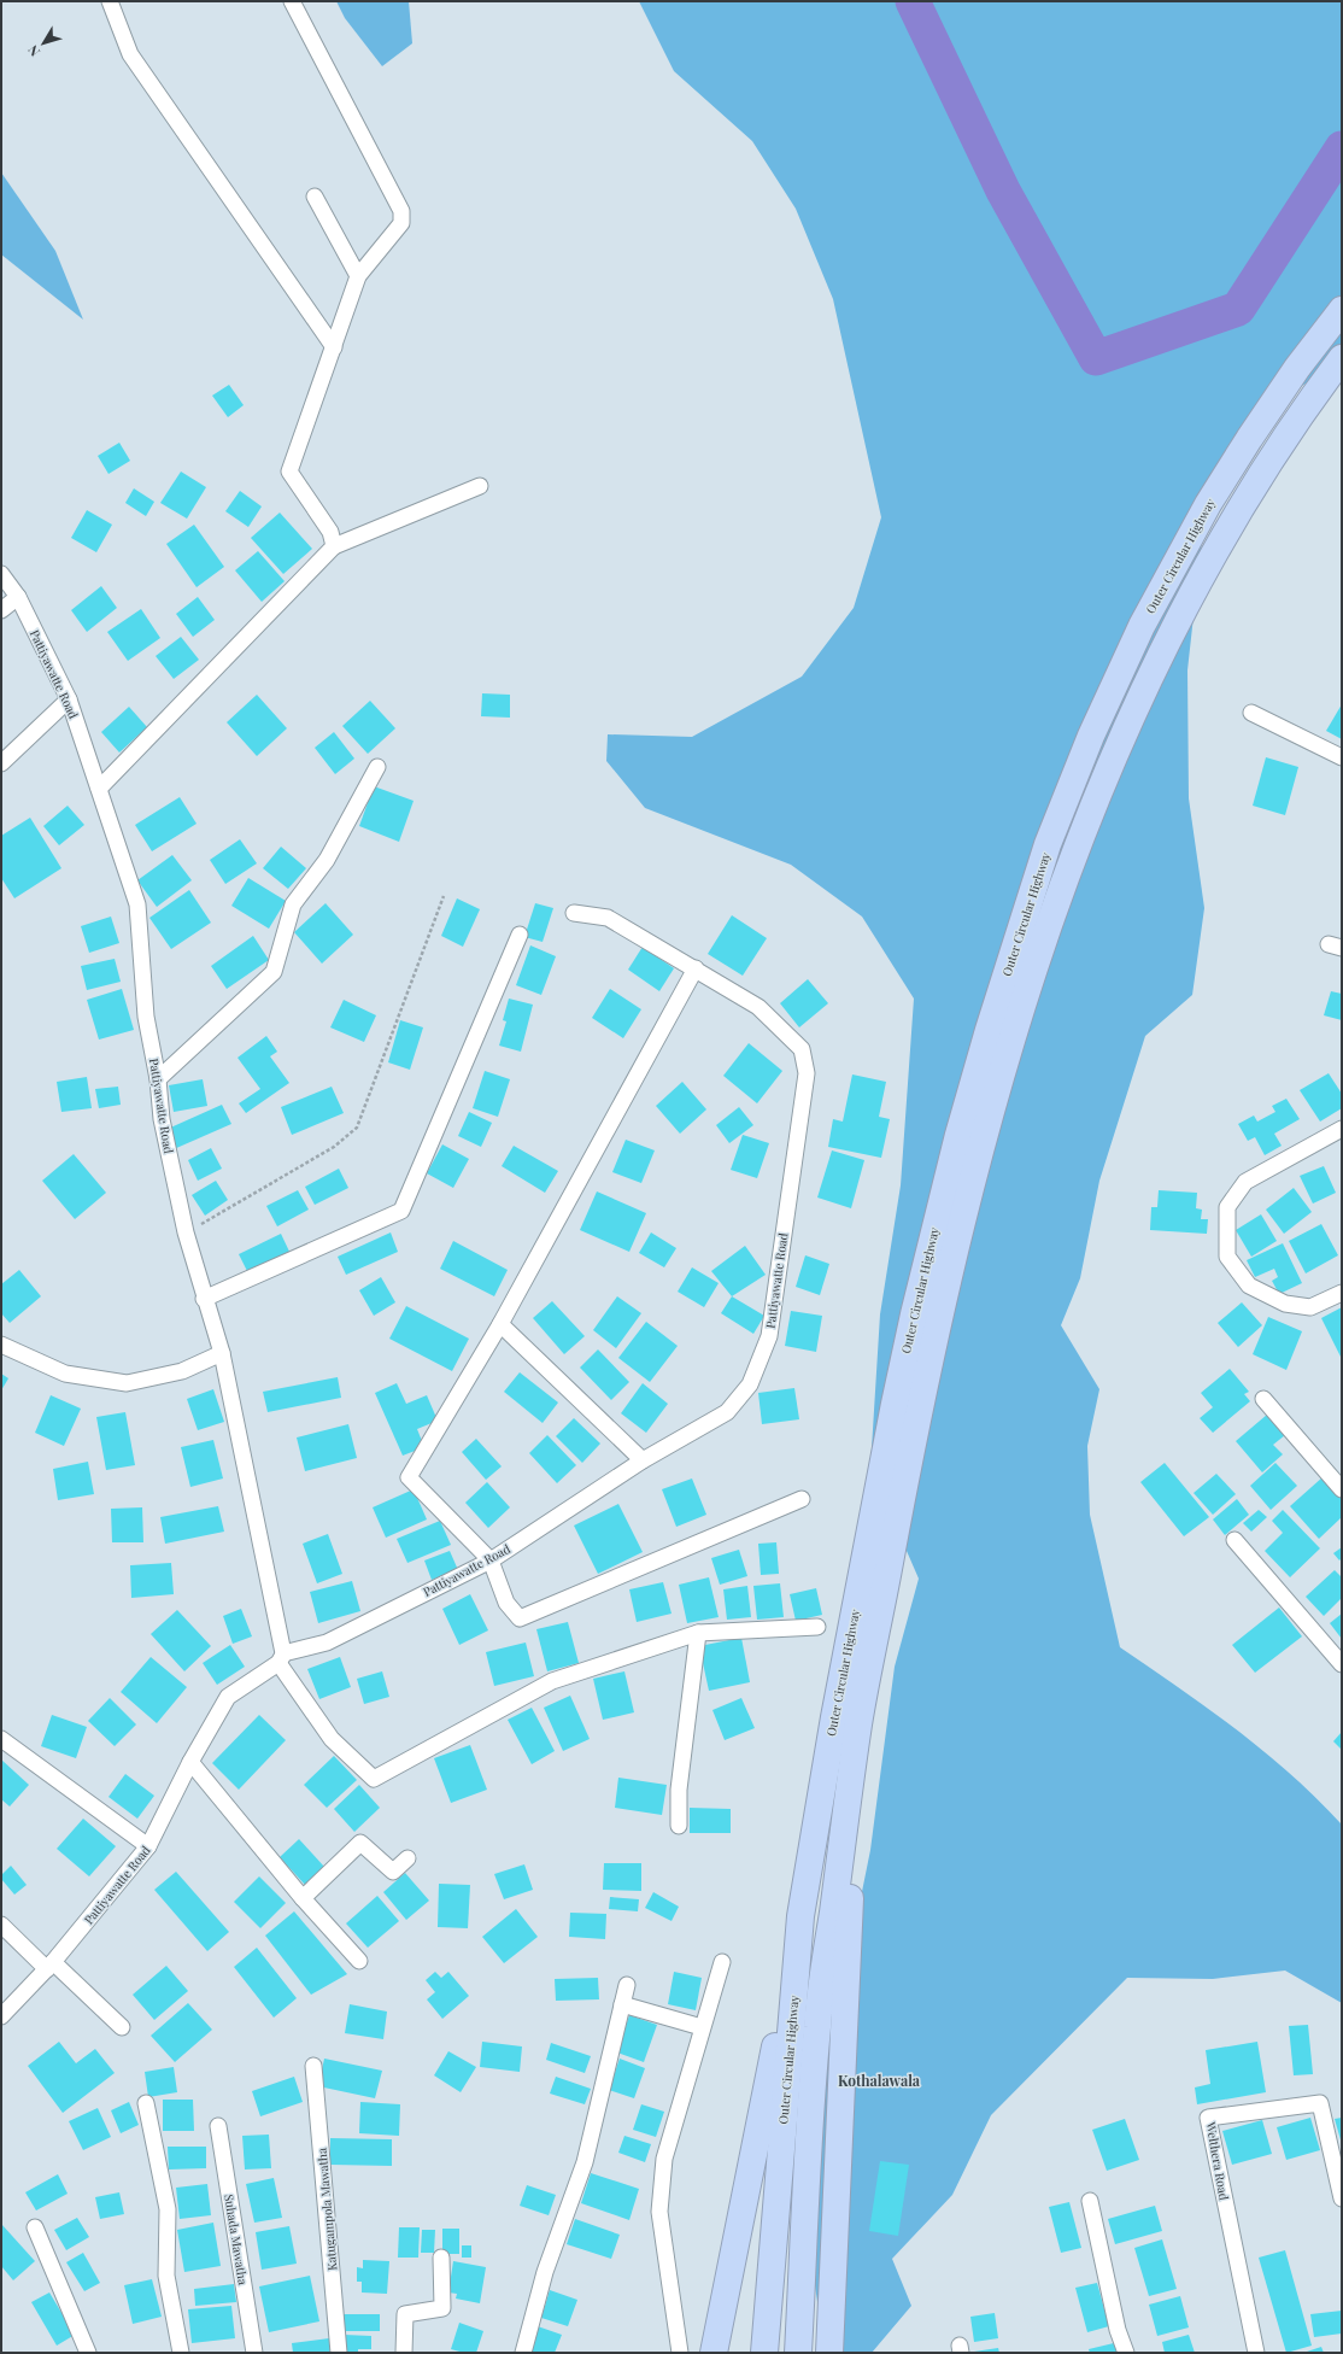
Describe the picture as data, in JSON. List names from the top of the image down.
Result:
{
  "streets": {
    "highway": ["Outer Circular Highway"],
    "street": [
      "Pattiyawatte Road",
      "Welthera Road",
      "Katugampola Mawatha",
      "Suhada Mawatha"
    ]
  },
  "districts": ["Kothalawala"],
  "north": "bottom left"
}
